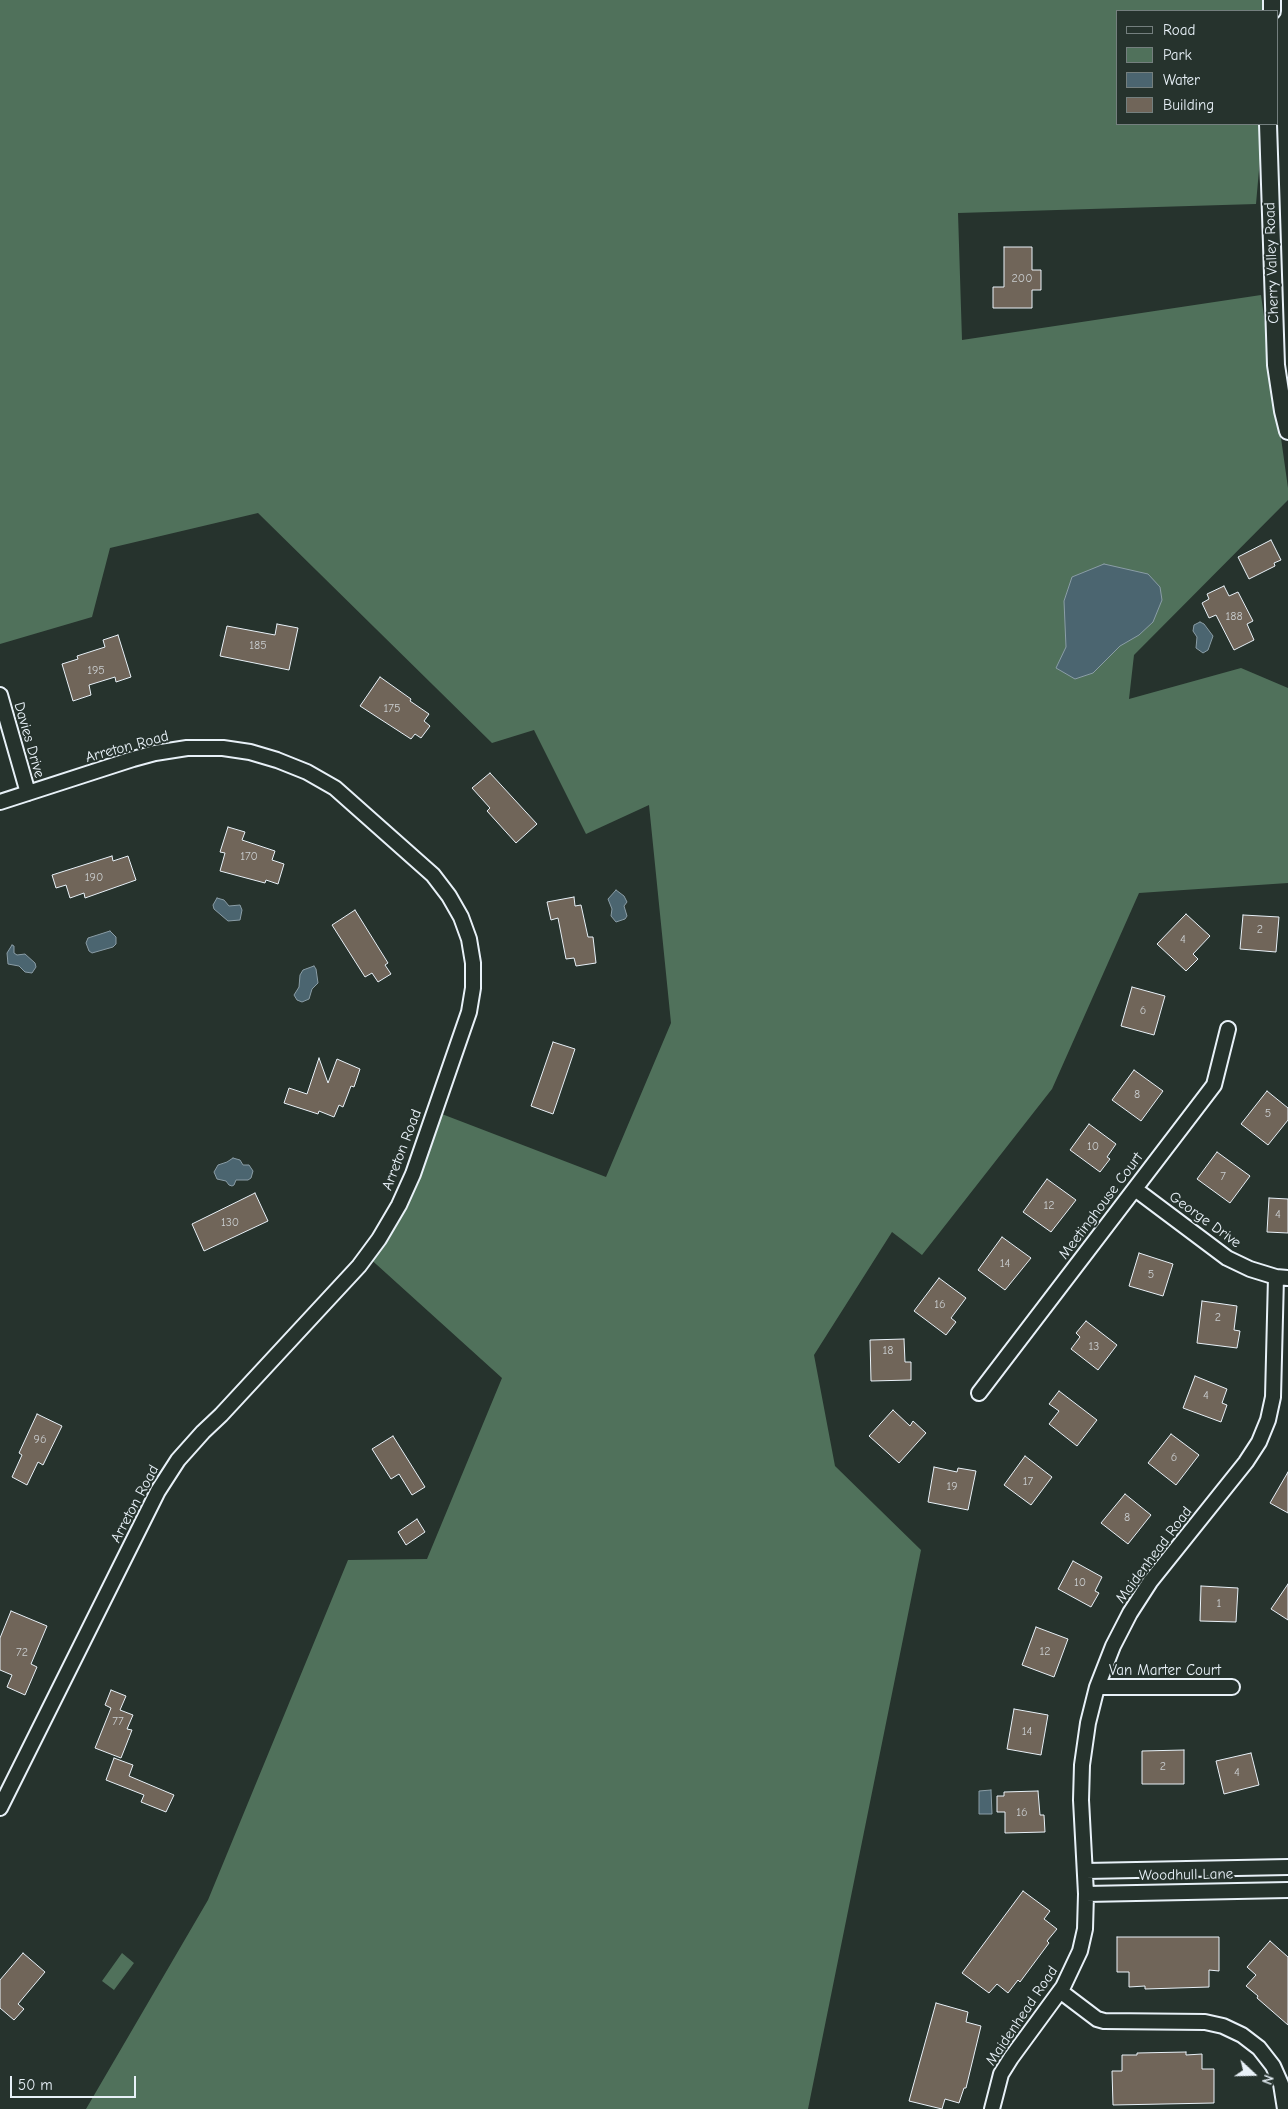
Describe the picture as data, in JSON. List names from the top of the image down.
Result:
{
  "streets": {
    "street": [
      "Cherry Valley Road",
      "Davies Drive",
      "Arreton Road",
      "Meetinghouse Court",
      "George Drive",
      "Maidenhead Road",
      "Van Marter Court",
      "Woodhull Lane"
    ]
  },
  "crossings": [
    ["Davies Drive", "Arreton Road"],
    ["Meetinghouse Court", "George Drive"],
    ["George Drive", "Maidenhead Road"],
    ["Maidenhead Road", "Van Marter Court"],
    ["Maidenhead Road", "Woodhull Lane"]
  ],
  "house_numbers": [
    "200",
    "188",
    "185",
    "195",
    "175",
    "170",
    "190",
    "2",
    "4",
    "6",
    "8",
    "5",
    "10",
    "7",
    "12",
    "4",
    "130",
    "14",
    "5",
    "16",
    "2",
    "13",
    "18",
    "4",
    "96",
    "6",
    "17",
    "19",
    "8",
    "10",
    "1",
    "12",
    "72",
    "77",
    "14",
    "2",
    "4",
    "16"
  ],
  "legend": [
    "Road",
    "Park",
    "Water",
    "Building"
  ],
  "scale_bar": "50 m",
  "north": "right"
}
